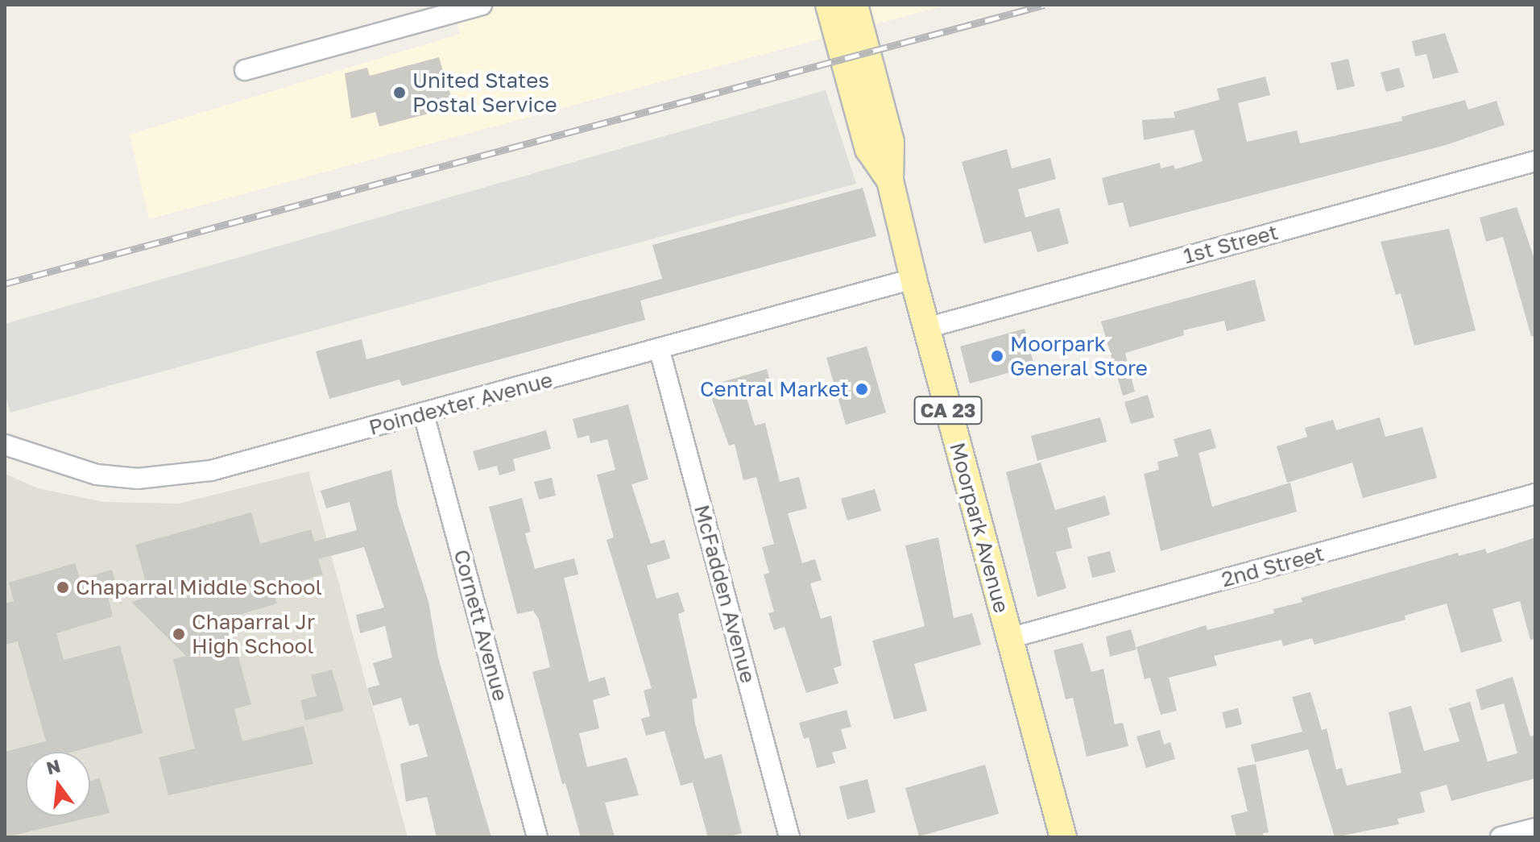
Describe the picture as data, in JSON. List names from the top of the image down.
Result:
{
  "streets": {
    "main road": ["CA 23", "Moorpark Avenue"],
    "street": [
      "1st Street",
      "Poindexter Avenue",
      "2nd Street",
      "McFadden Avenue",
      "Cornett Avenue"
    ]
  },
  "crossings": [
    ["1st Street", "Moorpark Avenue"],
    ["Poindexter Avenue", "Moorpark Avenue"],
    ["Poindexter Avenue", "McFadden Avenue"],
    ["Poindexter Avenue", "Cornett Avenue"],
    ["Moorpark Avenue", "2nd Street"]
  ],
  "places": [
    "United States Postal Service",
    "Moorpark General Store",
    "Central Market",
    "Chaparral Middle School",
    "Chaparral Jr High School"
  ],
  "north": "top"
}
